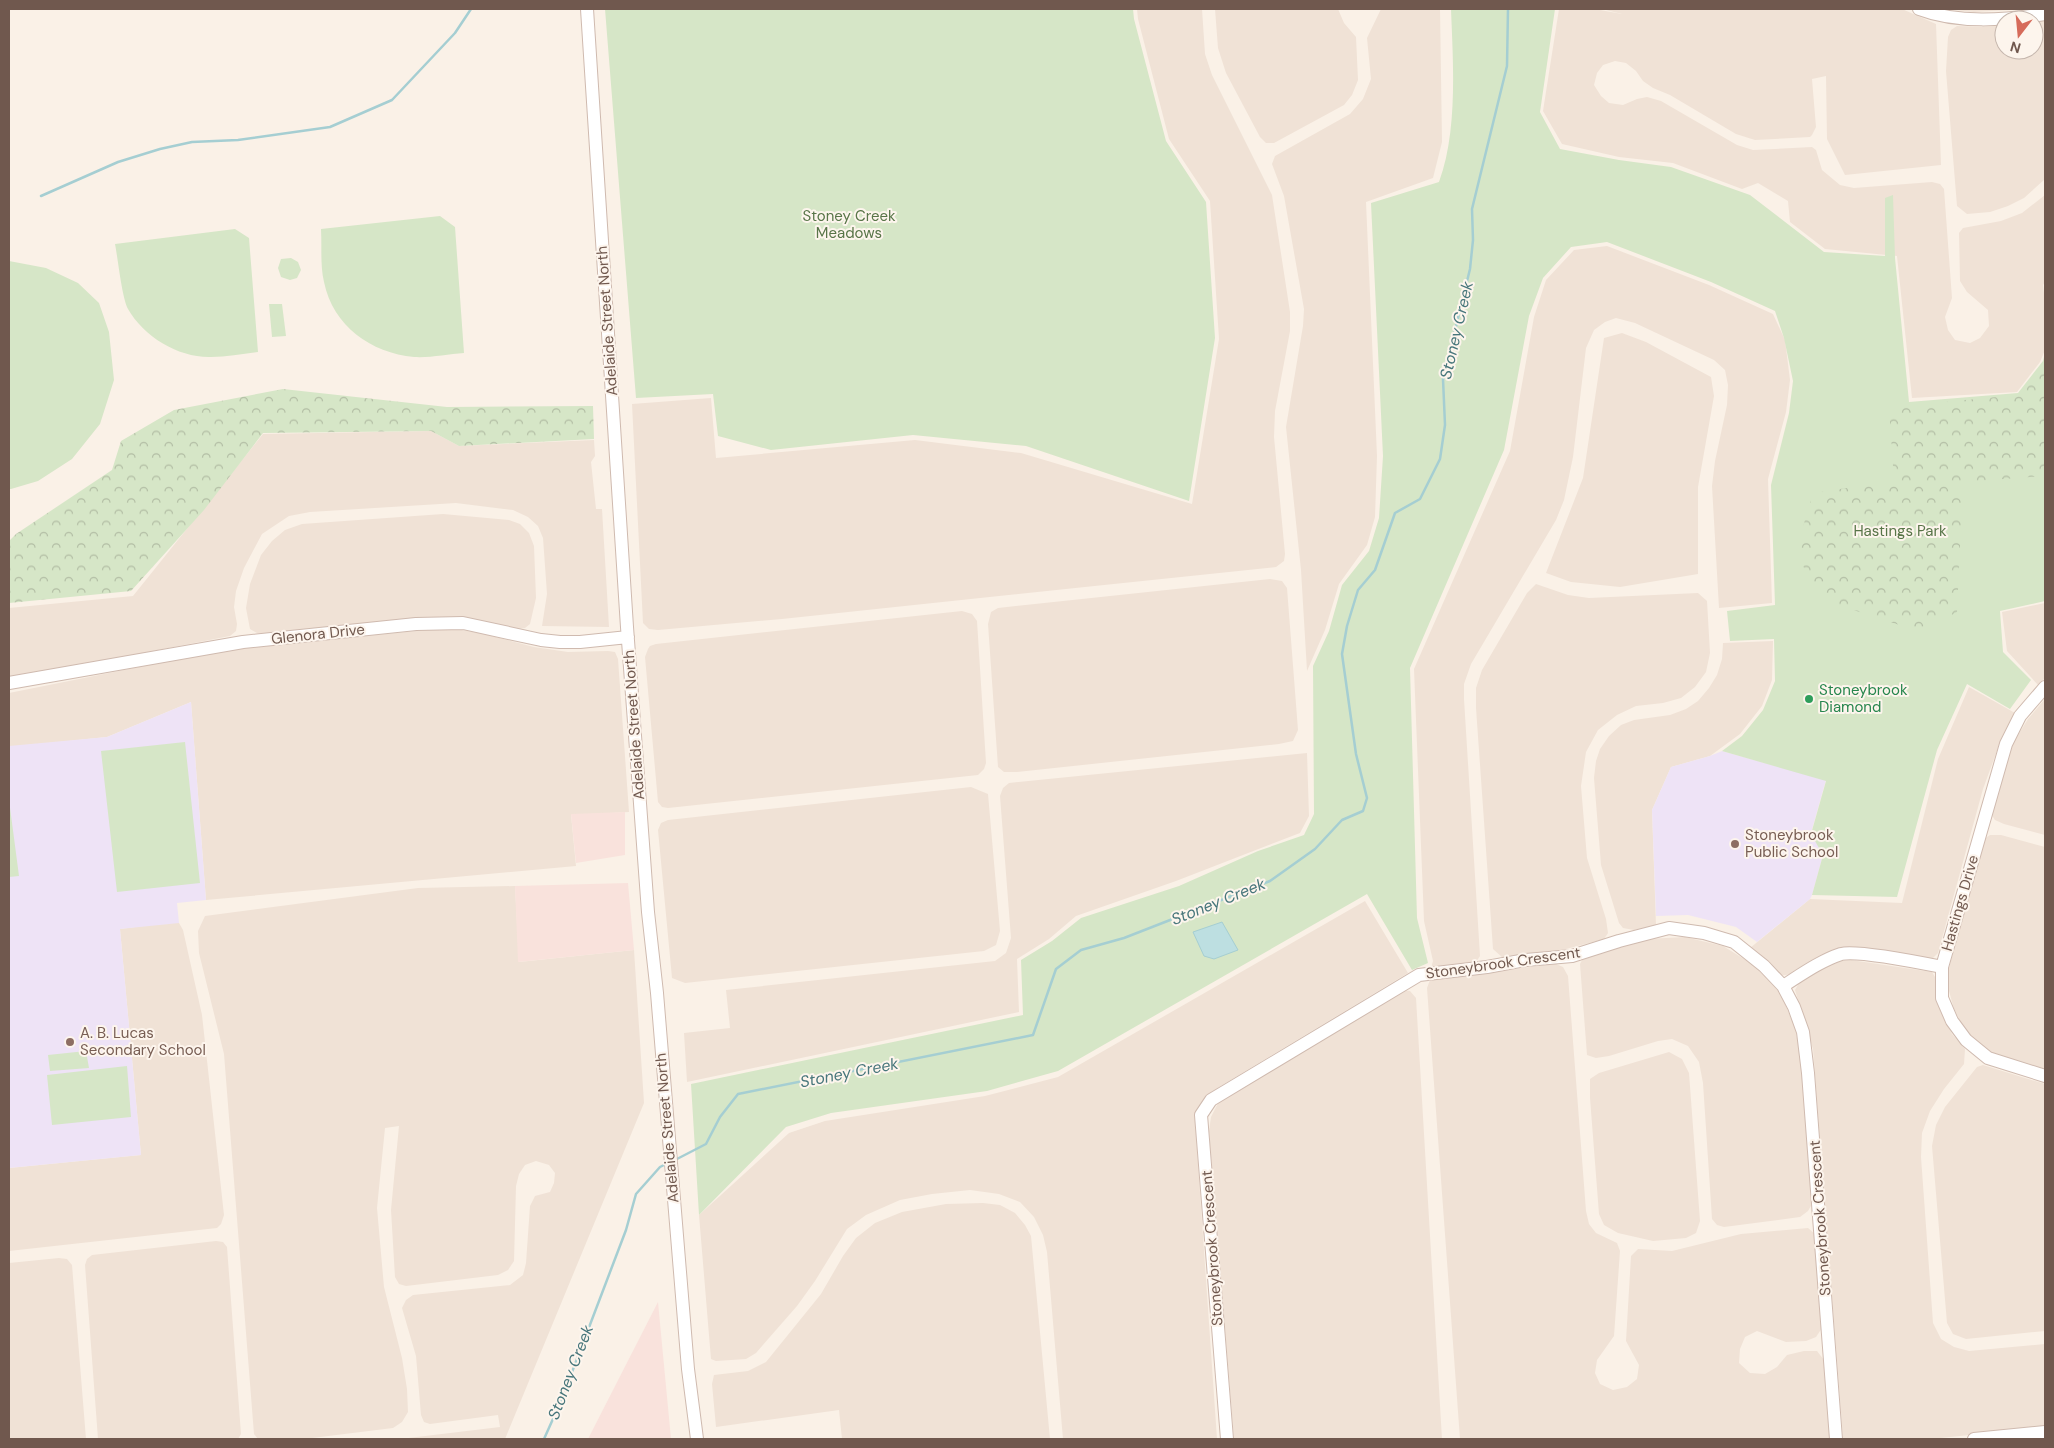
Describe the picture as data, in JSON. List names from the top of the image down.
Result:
{
  "streets": {
    "street": [
      "Adelaide Street North",
      "Glenora Drive",
      "Hastings Drive",
      "Stoneybrook Crescent"
    ]
  },
  "crossings": [
    ["Adelaide Street North", "Glenora Drive"]
  ],
  "water": ["Stoney Creek"],
  "parks": ["Stoney Creek Meadows", "Hastings Park"],
  "places": ["Stoneybrook Diamond", "Stoneybrook Public School", "A. B. Lucas Secondary School"],
  "north": "bottom"
}
